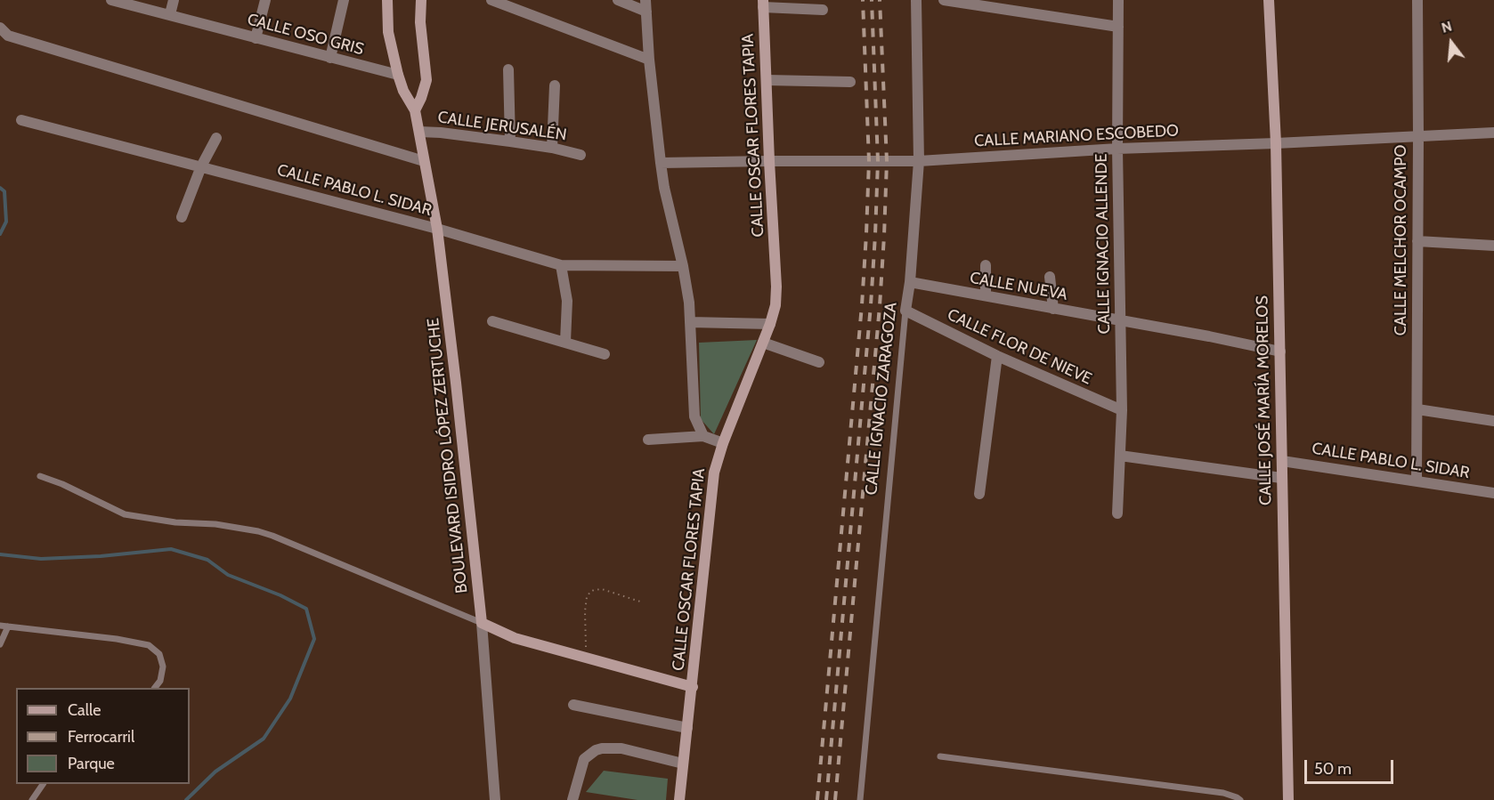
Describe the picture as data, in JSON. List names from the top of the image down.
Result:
{
  "streets": {
    "street": [
      "CALLE OSO GRIS",
      "CALLE JERUSALÉN",
      "CALLE OSCAR FLORES TAPIA",
      "CALLE MARIANO ESCOBEDO",
      "CALLE PABLO L. SIDAR",
      "CALLE MELCHOR OCAMPO",
      "CALLE IGNACIO ALLENDE",
      "CALLE NUEVA",
      "CALLE FLOR DE NIEVE",
      "CALLE IGNACIO ZARAGOZA",
      "CALLE JOSÉ MARÍA MORELOS",
      "BOULEVARD ISIDRO LÓPEZ ZERTUCHE"
    ]
  },
  "crossings": [
    ["CALLE OSO GRIS", "BOULEVARD ISIDRO LÓPEZ ZERTUCHE"],
    ["CALLE JERUSALÉN", "BOULEVARD ISIDRO LÓPEZ ZERTUCHE"],
    ["CALLE OSCAR FLORES TAPIA", "CALLE MARIANO ESCOBEDO"],
    ["CALLE MARIANO ESCOBEDO", "CALLE MELCHOR OCAMPO"],
    ["CALLE MARIANO ESCOBEDO", "CALLE IGNACIO ALLENDE"],
    ["CALLE MARIANO ESCOBEDO", "CALLE IGNACIO ZARAGOZA"],
    ["CALLE MARIANO ESCOBEDO", "CALLE JOSÉ MARÍA MORELOS"],
    ["CALLE PABLO L. SIDAR", "CALLE MELCHOR OCAMPO"],
    ["CALLE PABLO L. SIDAR", "CALLE JOSÉ MARÍA MORELOS"],
    ["CALLE PABLO L. SIDAR", "BOULEVARD ISIDRO LÓPEZ ZERTUCHE"],
    ["CALLE IGNACIO ALLENDE", "CALLE NUEVA"],
    ["CALLE IGNACIO ALLENDE", "CALLE FLOR DE NIEVE"],
    ["CALLE NUEVA", "CALLE IGNACIO ZARAGOZA"],
    ["CALLE NUEVA", "CALLE JOSÉ MARÍA MORELOS"],
    ["CALLE FLOR DE NIEVE", "CALLE IGNACIO ZARAGOZA"]
  ],
  "legend": ["Calle", "Ferrocarril", "Parque"],
  "scale_bar": "50 m",
  "north": "top"
}
